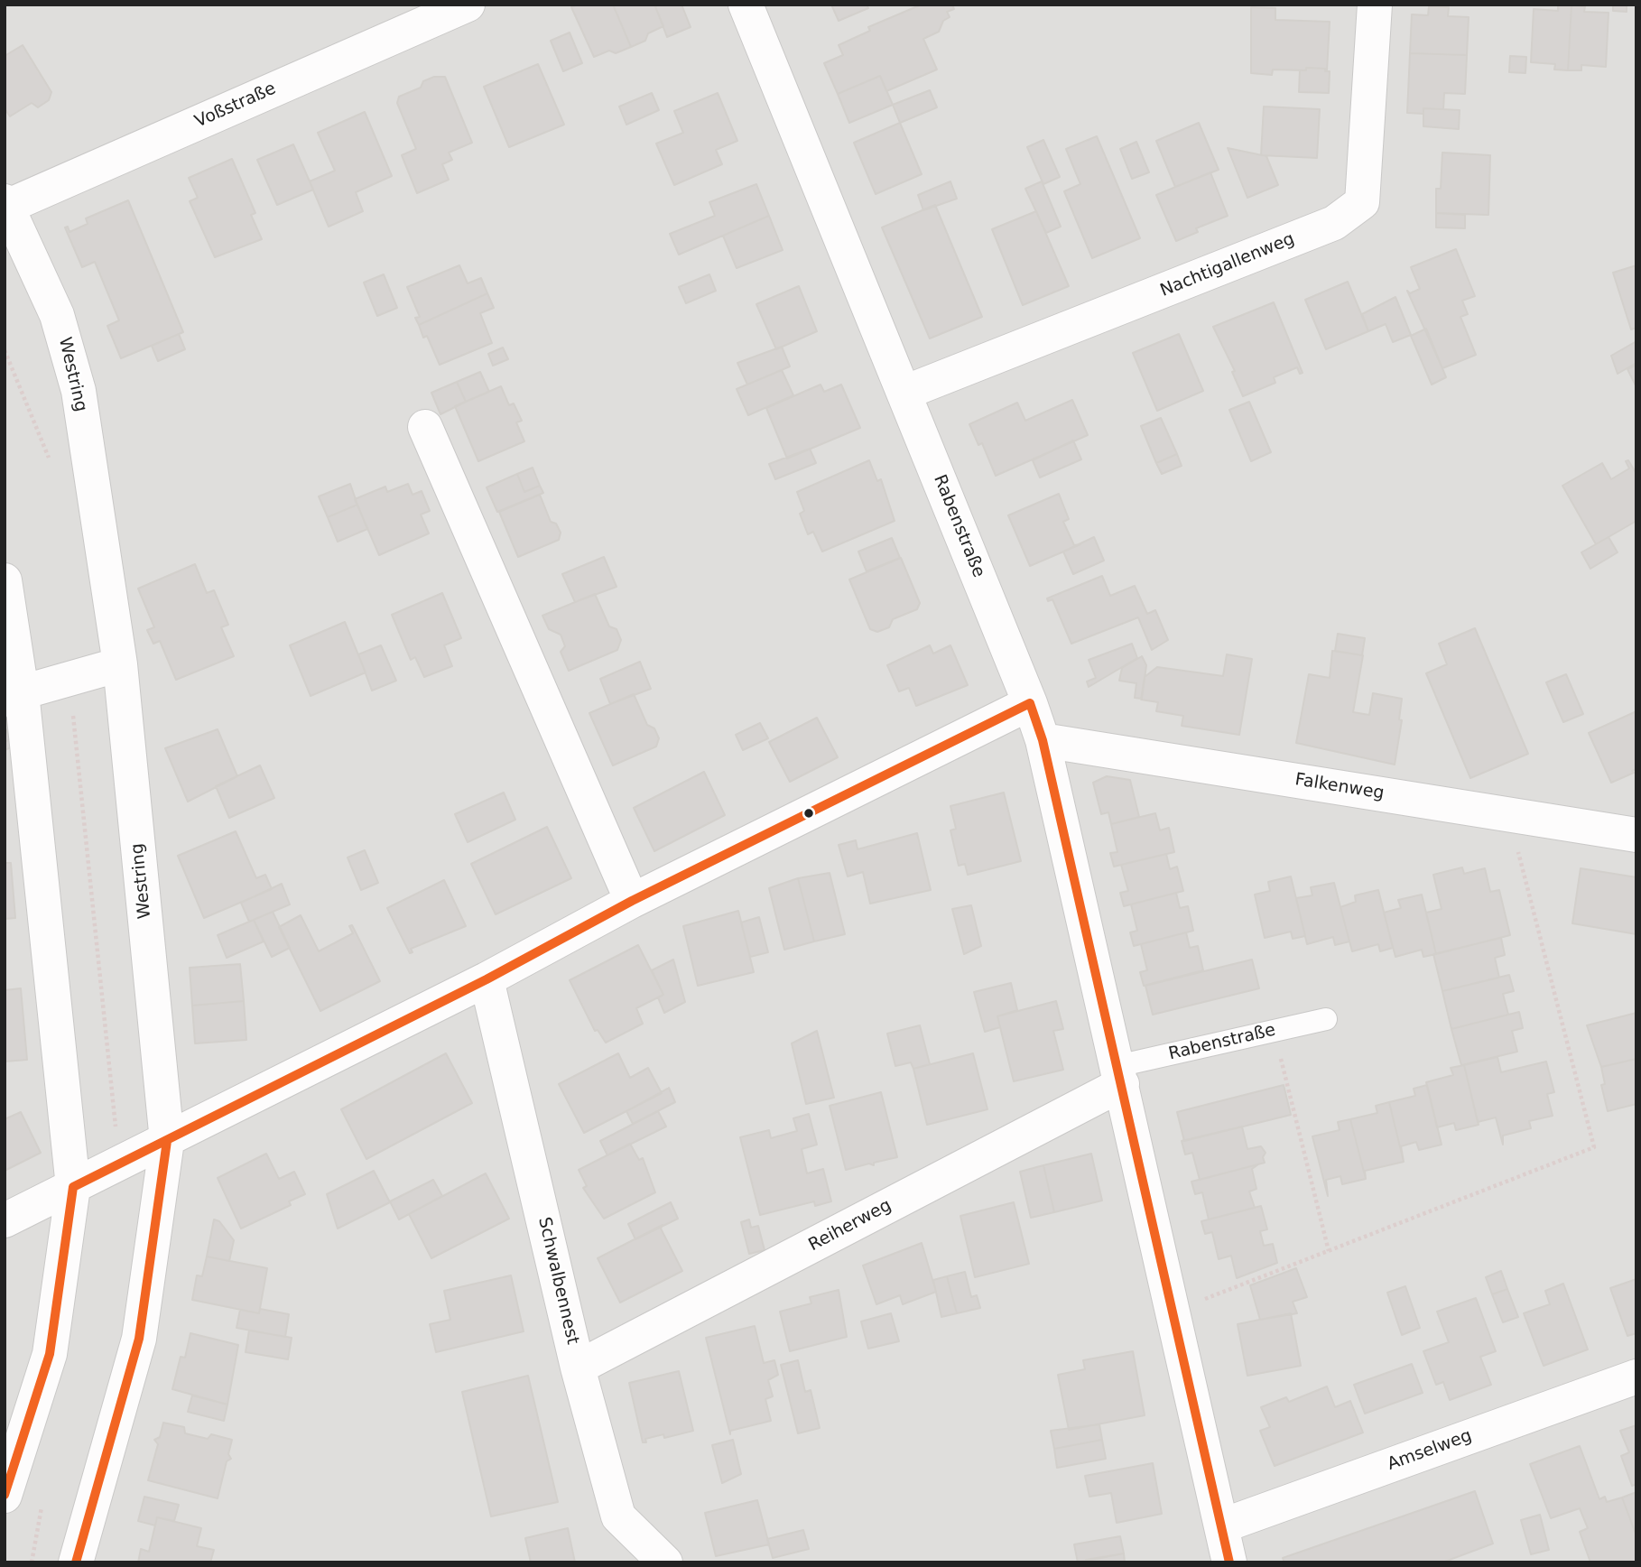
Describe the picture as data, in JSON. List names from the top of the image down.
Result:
{
  "streets": {
    "street": [
      "Voßstraße",
      "Nachtigallenweg",
      "Westring",
      "Rabenstraße",
      "Falkenweg",
      "Reiherweg",
      "Schwalbennest",
      "Amselweg"
    ]
  },
  "crossings": [
    ["Voßstraße", "Westring"],
    ["Nachtigallenweg", "Rabenstraße"],
    ["Rabenstraße", "Falkenweg"],
    ["Rabenstraße", "Reiherweg"],
    ["Rabenstraße", "Amselweg"],
    ["Reiherweg", "Schwalbennest"]
  ]
}
